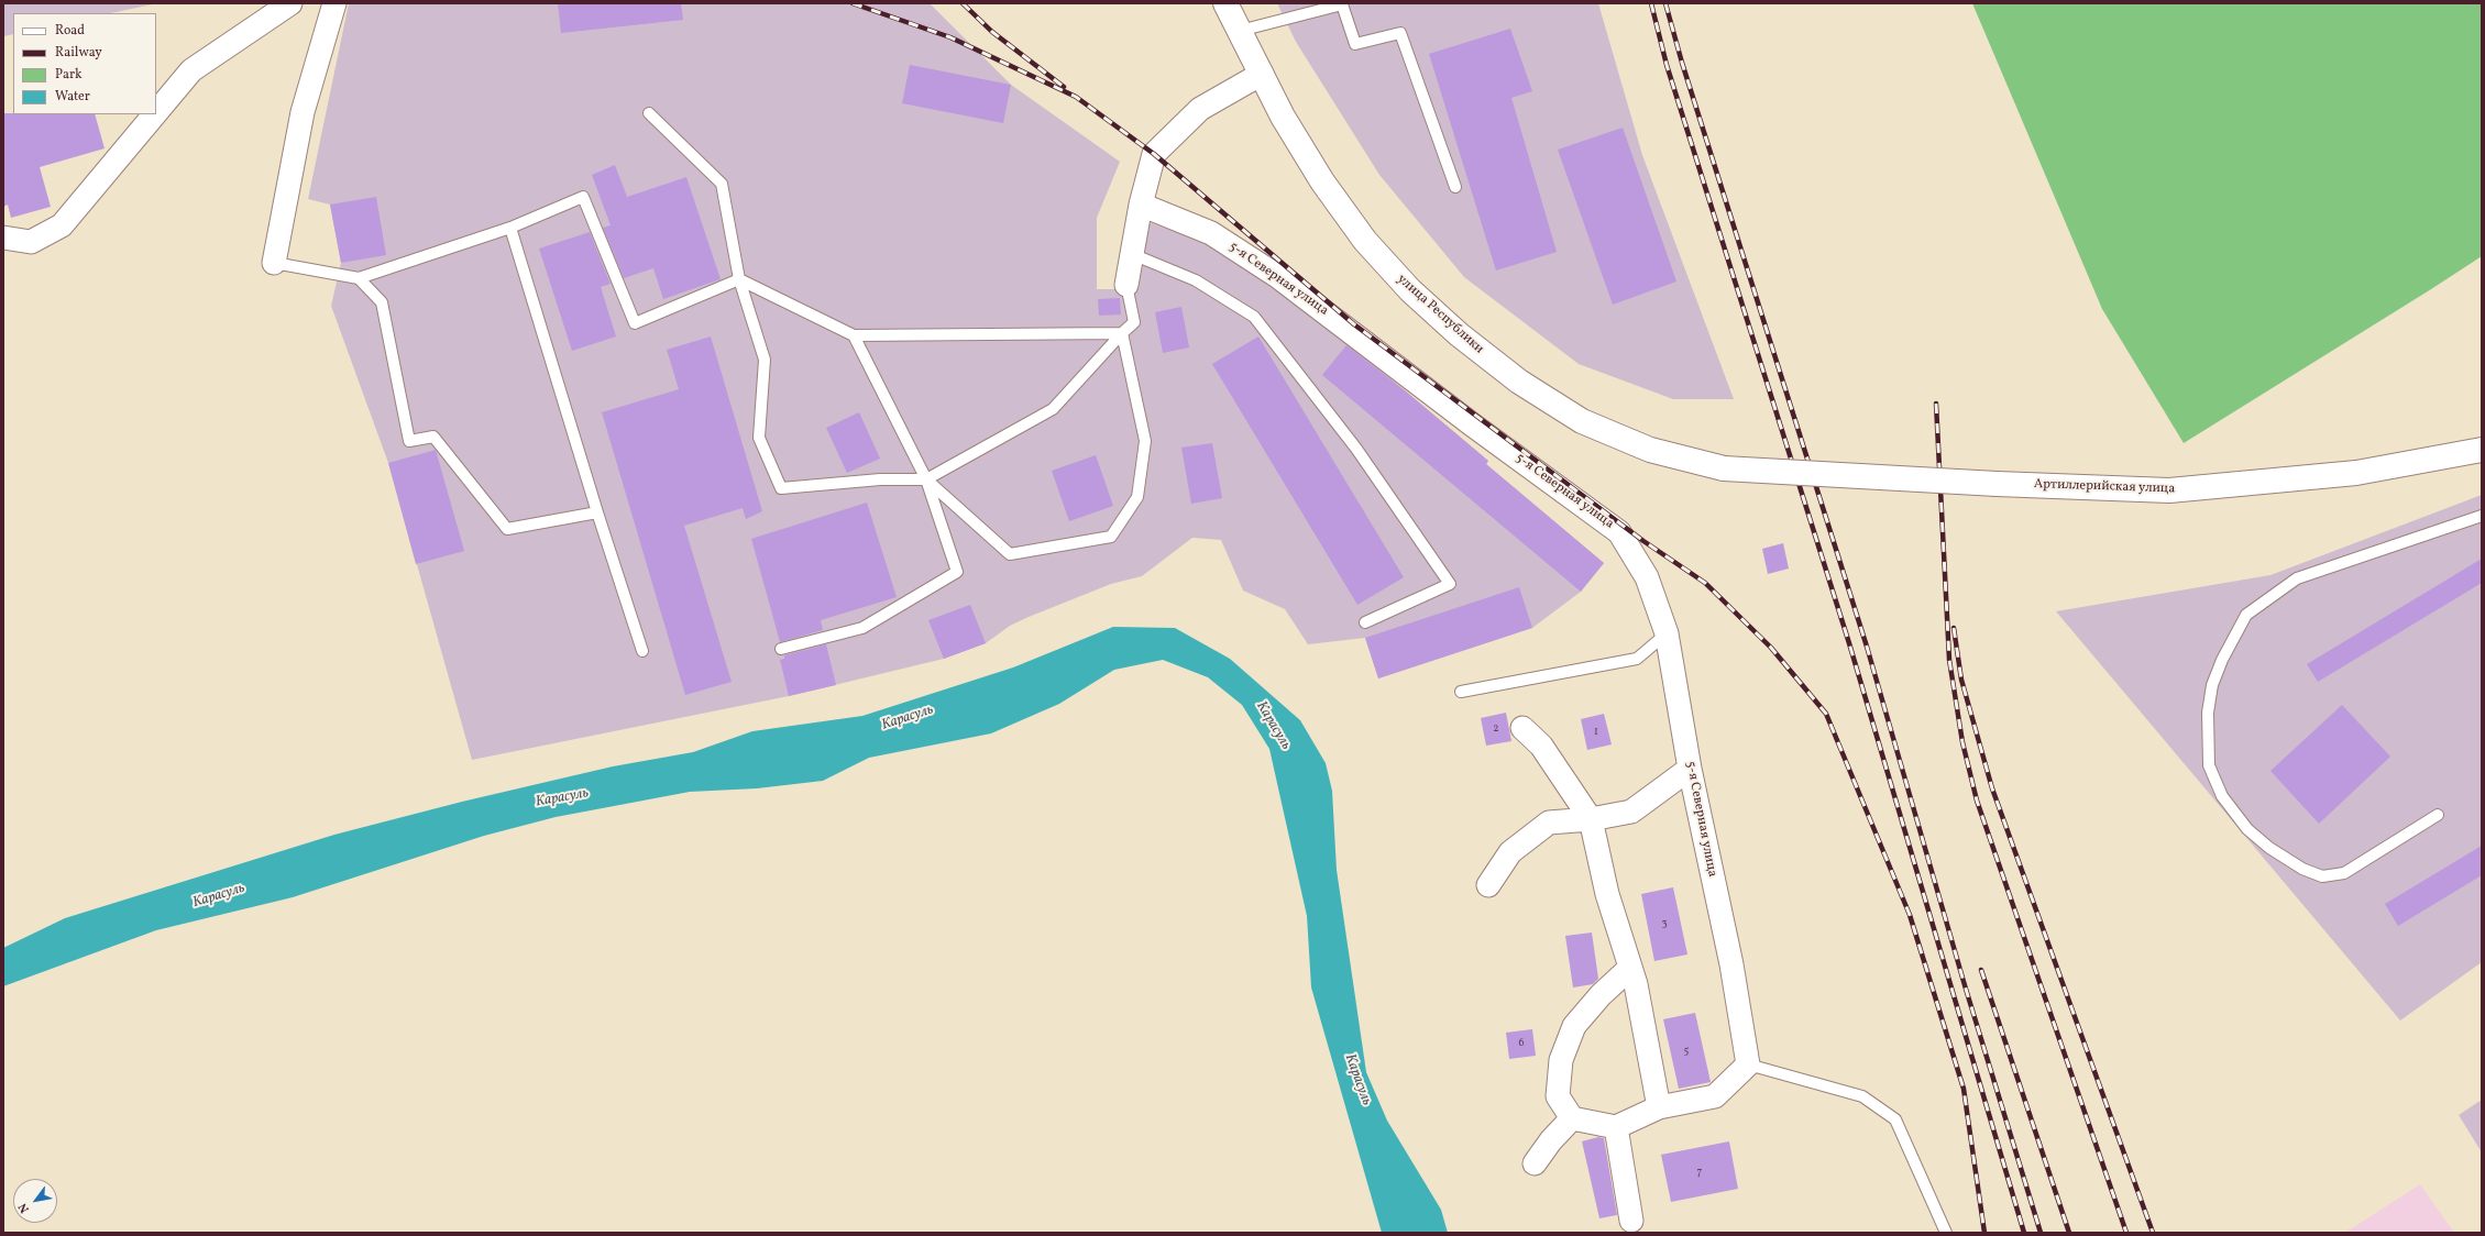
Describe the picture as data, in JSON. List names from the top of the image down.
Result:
{
  "streets": {
    "main road": ["улица Республики", "Артиллерийская улица"],
    "street": ["5-я Северная улица"]
  },
  "crossings": [
    ["улица Республики", "Артиллерийская улица"]
  ],
  "water": ["Карасуль"],
  "house_numbers": [
    "2",
    "1",
    "3",
    "6",
    "5",
    "7"
  ],
  "legend": [
    "Road",
    "Railway",
    "Park",
    "Water"
  ],
  "north": "bottom left"
}
